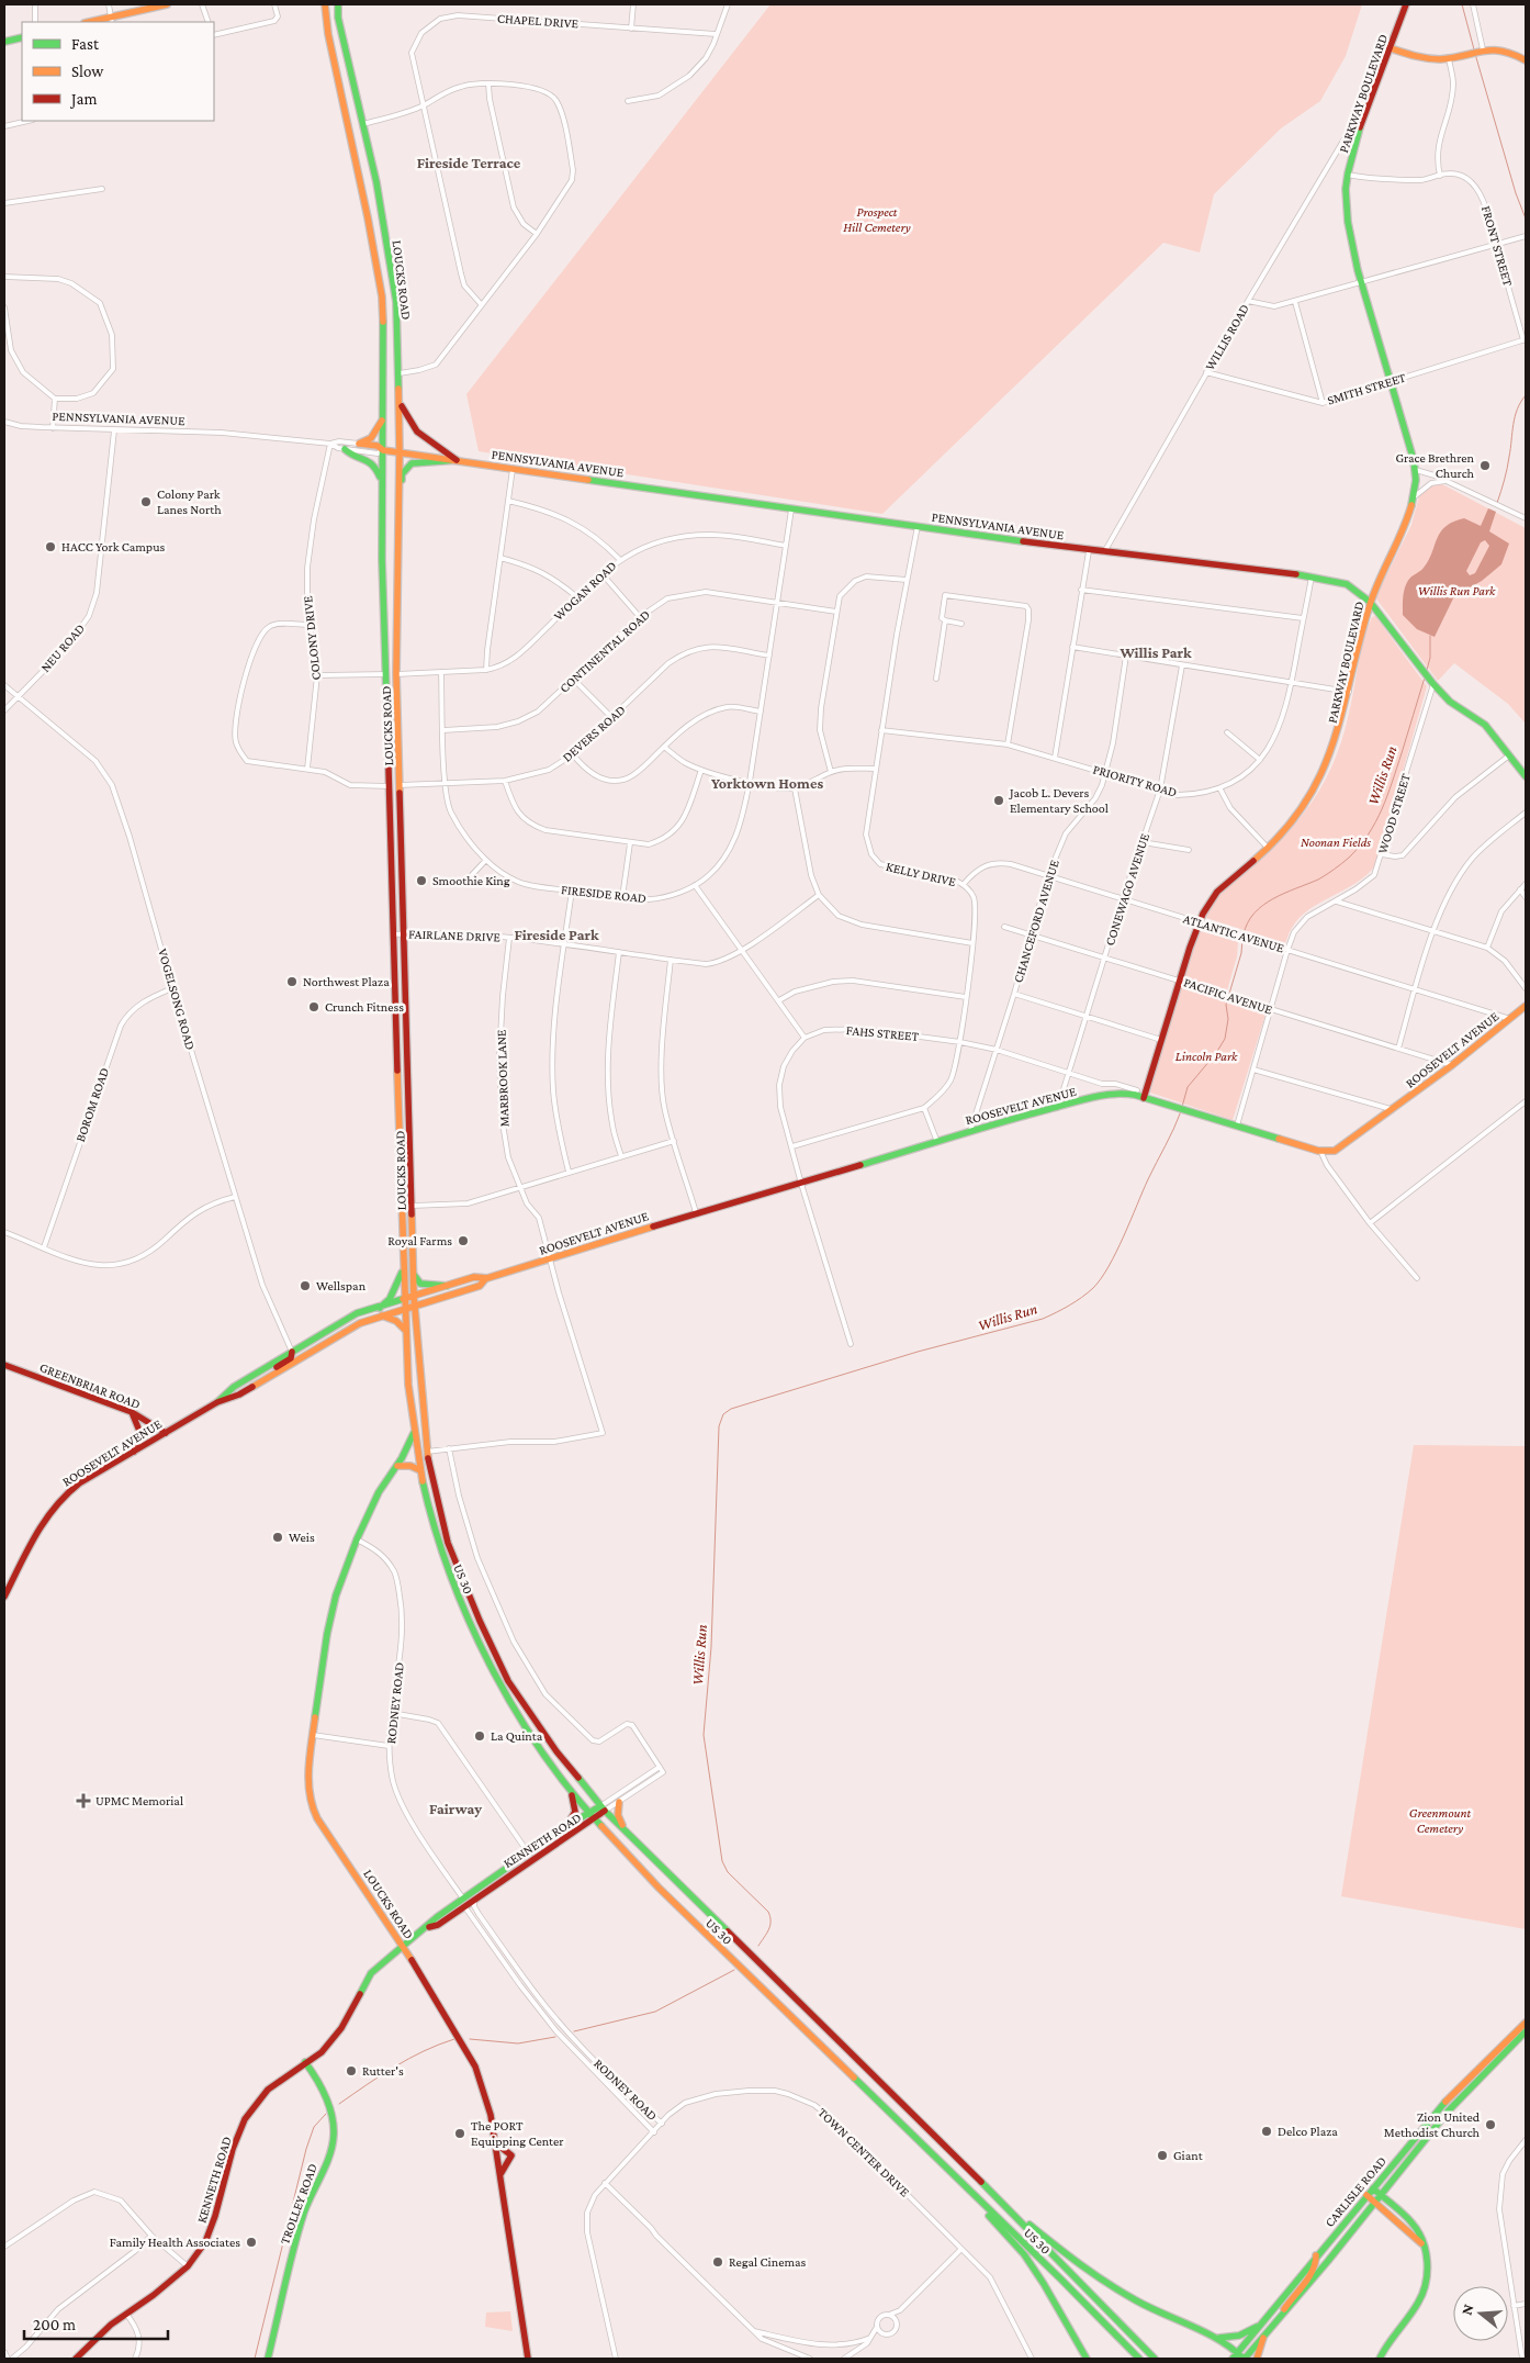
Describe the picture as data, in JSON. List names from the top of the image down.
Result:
{
  "streets": {
    "main road": [
      "PARKWAY BOULEVARD",
      "LOUCKS ROAD",
      "PENNSYLVANIA AVENUE",
      "ROOSEVELT AVENUE",
      "GREENBRIAR ROAD",
      "US 30",
      "KENNETH ROAD",
      "CARLISLE ROAD",
      "TROLLEY ROAD"
    ],
    "street": [
      "CHAPEL DRIVE",
      "FRONT STREET",
      "WILLIS ROAD",
      "SMITH STREET",
      "WOGAN ROAD",
      "COLONY DRIVE",
      "NEU ROAD",
      "CONTINENTAL ROAD",
      "DEVERS ROAD",
      "PRIORITY ROAD",
      "WOOD STREET",
      "KELLY DRIVE",
      "CONEWAGO AVENUE",
      "FIRESIDE ROAD",
      "CHANCEFORD AVENUE",
      "ATLANTIC AVENUE",
      "FAIRLANE DRIVE",
      "PACIFIC AVENUE",
      "VOGELSONG ROAD",
      "FAHS STREET",
      "MARBROOK LANE",
      "BOROM ROAD",
      "RODNEY ROAD",
      "TOWN CENTER DRIVE"
    ]
  },
  "crossings": [
    ["PARKWAY BOULEVARD", "FRONT STREET"],
    ["PARKWAY BOULEVARD", "WILLIS ROAD"],
    ["PARKWAY BOULEVARD", "SMITH STREET"],
    ["PARKWAY BOULEVARD", "PENNSYLVANIA AVENUE"],
    ["PARKWAY BOULEVARD", "ATLANTIC AVENUE"],
    ["PARKWAY BOULEVARD", "PACIFIC AVENUE"],
    ["PARKWAY BOULEVARD", "ROOSEVELT AVENUE"],
    ["FRONT STREET", "SMITH STREET"],
    ["LOUCKS ROAD", "PENNSYLVANIA AVENUE"],
    ["LOUCKS ROAD", "WOGAN ROAD"],
    ["LOUCKS ROAD", "DEVERS ROAD"],
    ["LOUCKS ROAD", "FAIRLANE DRIVE"],
    ["LOUCKS ROAD", "ROOSEVELT AVENUE"],
    ["LOUCKS ROAD", "US 30"],
    ["LOUCKS ROAD", "RODNEY ROAD"],
    ["LOUCKS ROAD", "KENNETH ROAD"],
    ["WILLIS ROAD", "SMITH STREET"],
    ["WILLIS ROAD", "PENNSYLVANIA AVENUE"],
    ["PENNSYLVANIA AVENUE", "COLONY DRIVE"],
    ["PENNSYLVANIA AVENUE", "NEU ROAD"],
    ["PENNSYLVANIA AVENUE", "PRIORITY ROAD"],
    ["PENNSYLVANIA AVENUE", "WOOD STREET"],
    ["PENNSYLVANIA AVENUE", "KELLY DRIVE"],
    ["PENNSYLVANIA AVENUE", "FIRESIDE ROAD"],
    ["WOGAN ROAD", "FIRESIDE ROAD"],
    ["NEU ROAD", "VOGELSONG ROAD"],
    ["CONTINENTAL ROAD", "FIRESIDE ROAD"],
    ["DEVERS ROAD", "FIRESIDE ROAD"],
    ["PRIORITY ROAD", "KELLY DRIVE"],
    ["PRIORITY ROAD", "CONEWAGO AVENUE"],
    ["PRIORITY ROAD", "CHANCEFORD AVENUE"],
    ["WOOD STREET", "ATLANTIC AVENUE"],
    ["WOOD STREET", "PACIFIC AVENUE"],
    ["WOOD STREET", "ROOSEVELT AVENUE"],
    ["KELLY DRIVE", "ATLANTIC AVENUE"],
    ["KELLY DRIVE", "FAHS STREET"],
    ["CONEWAGO AVENUE", "ATLANTIC AVENUE"],
    ["CONEWAGO AVENUE", "PACIFIC AVENUE"],
    ["CONEWAGO AVENUE", "FAHS STREET"],
    ["CONEWAGO AVENUE", "ROOSEVELT AVENUE"],
    ["CHANCEFORD AVENUE", "ATLANTIC AVENUE"],
    ["CHANCEFORD AVENUE", "PACIFIC AVENUE"],
    ["CHANCEFORD AVENUE", "FAHS STREET"],
    ["CHANCEFORD AVENUE", "ROOSEVELT AVENUE"],
    ["ATLANTIC AVENUE", "ROOSEVELT AVENUE"],
    ["FAIRLANE DRIVE", "MARBROOK LANE"],
    ["PACIFIC AVENUE", "ROOSEVELT AVENUE"],
    ["VOGELSONG ROAD", "ROOSEVELT AVENUE"],
    ["VOGELSONG ROAD", "BOROM ROAD"],
    ["ROOSEVELT AVENUE", "MARBROOK LANE"],
    ["ROOSEVELT AVENUE", "GREENBRIAR ROAD"],
    ["US 30", "KENNETH ROAD"],
    ["RODNEY ROAD", "KENNETH ROAD"],
    ["RODNEY ROAD", "TOWN CENTER DRIVE"],
    ["KENNETH ROAD", "TROLLEY ROAD"]
  ],
  "districts": [
    "Fireside Terrace",
    "Willis Park",
    "Yorktown Homes",
    "Fireside Park",
    "Fairway"
  ],
  "water": ["Willis Run"],
  "parks": [
    "Prospect Hill Cemetery",
    "Willis Run Park",
    "Noonan Fields",
    "Lincoln Park",
    "Greenmount Cemetery"
  ],
  "places": {
    "other": [
      "Grace Brethren Church",
      "Colony Park Lanes North",
      "HACC York Campus",
      "Jacob L. Devers Elementary School",
      "Smoothie King",
      "Northwest Plaza",
      "Crunch Fitness",
      "Royal Farms",
      "Wellspan",
      "Weis",
      "La Quinta",
      "Rutter's",
      "Zion United Methodist Church",
      "Delco Plaza",
      "The PORT Equipping Center",
      "Giant",
      "Family Health Associates",
      "Regal Cinemas"
    ],
    "health": ["UPMC Memorial"]
  },
  "legend": ["Fast", "Slow", "Jam"],
  "scale_bar": "200 m",
  "north": "left"
}
